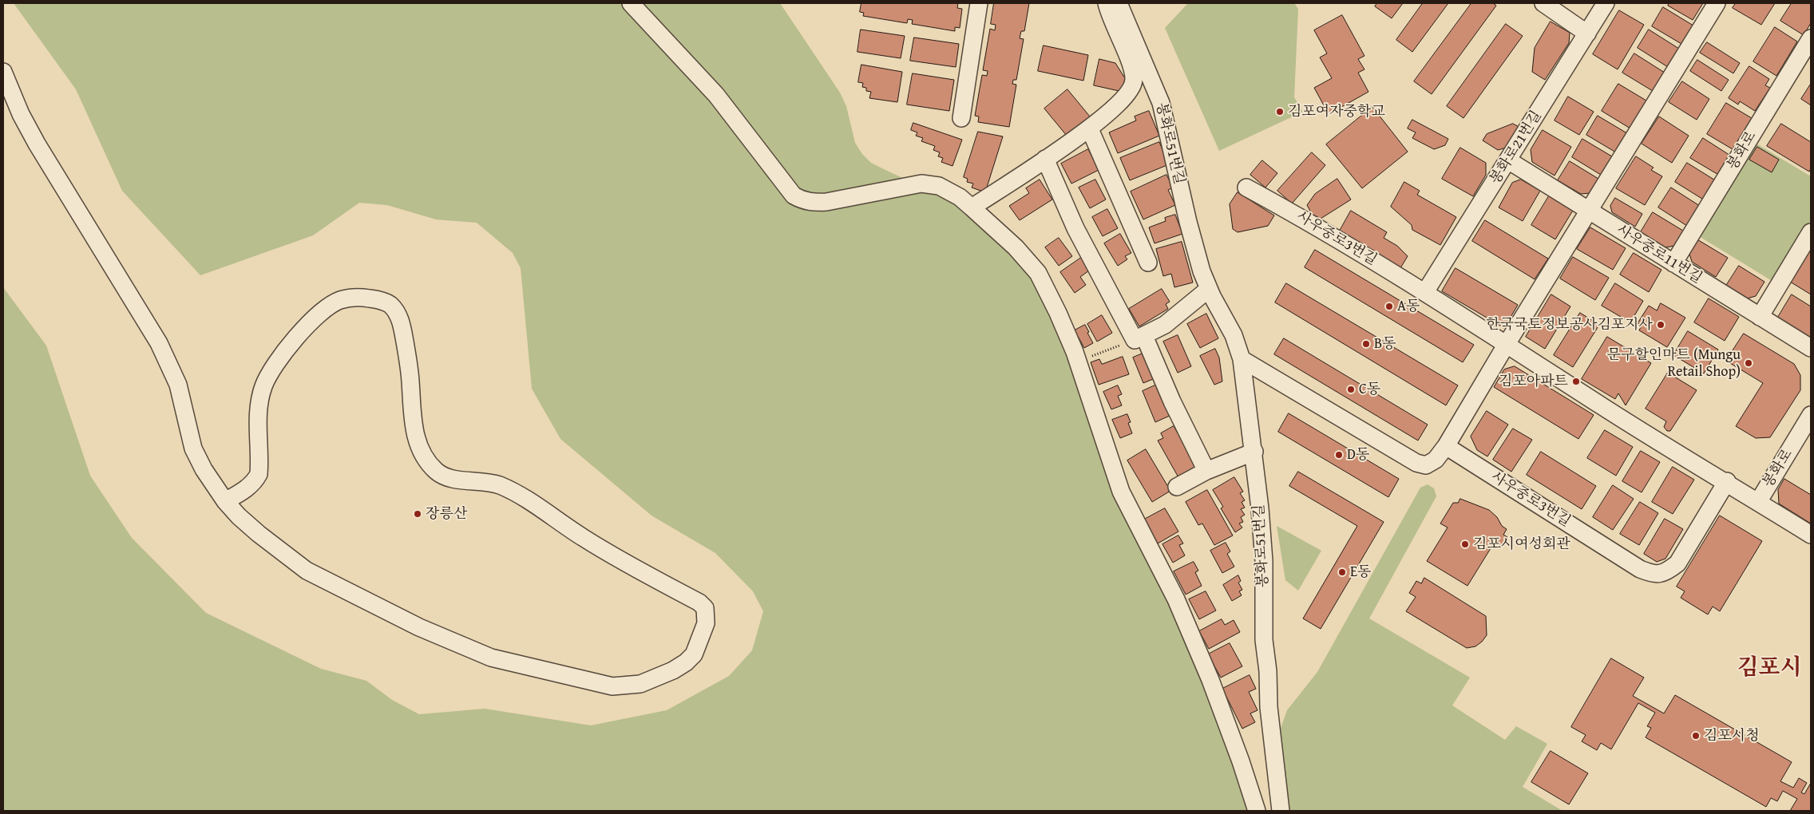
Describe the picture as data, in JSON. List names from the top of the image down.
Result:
{
  "streets": {
    "street": [
      "봉화로51번길",
      "봉화로21번길",
      "봉화로",
      "사우중로3번길",
      "사우중로11번길"
    ]
  },
  "crossings": [
    ["봉화로21번길", "사우중로3번길"],
    ["봉화로21번길", "사우중로11번길"],
    ["봉화로", "사우중로3번길"],
    ["봉화로", "사우중로11번길"]
  ],
  "districts": ["김포시"],
  "places": [
    "김포여자중학교",
    "A동",
    "한국국토정보공사김포지사",
    "B동",
    "문구할인마트 (Mungu Retail Shop)",
    "김포아파트",
    "C동",
    "D동",
    "장릉산",
    "김포시여성회관",
    "E동",
    "김포시청"
  ]
}
